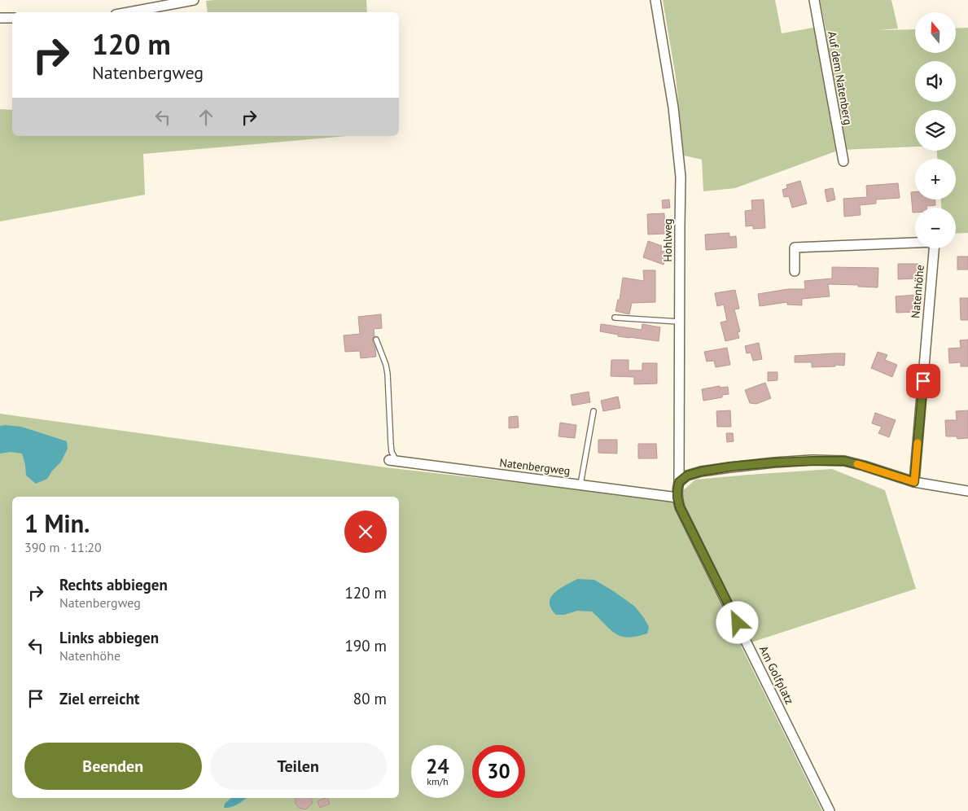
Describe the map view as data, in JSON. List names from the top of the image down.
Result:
{
  "streets": {
    "street": [
      "Auf dem Natenberg",
      "Hohlweg",
      "Natenhöhe",
      "Natenbergweg",
      "Am Golfplatz"
    ]
  },
  "crossings": [
    ["Hohlweg", "Am Golfplatz"],
    ["Natenbergweg", "Am Golfplatz"]
  ],
  "north": "top",
  "page": {
    "map_buttons": ["+", "−"],
    "turn": ["120 m", "Natenbergweg"],
    "heading": ["1 Min.", "390 m · 11:20"],
    "list": [
      {
        "name": "Rechts abbiegen",
        "note": "Natenbergweg",
        "value": "120 m"
      },
      {
        "name": "Links abbiegen",
        "note": "Natenhöhe",
        "value": "190 m"
      },
      {
        "name": "Ziel erreicht",
        "value": "80 m"
      }
    ],
    "buttons": ["Beenden", "Teilen"],
    "speed": "24 km/h",
    "limit": "30"
  }
}
